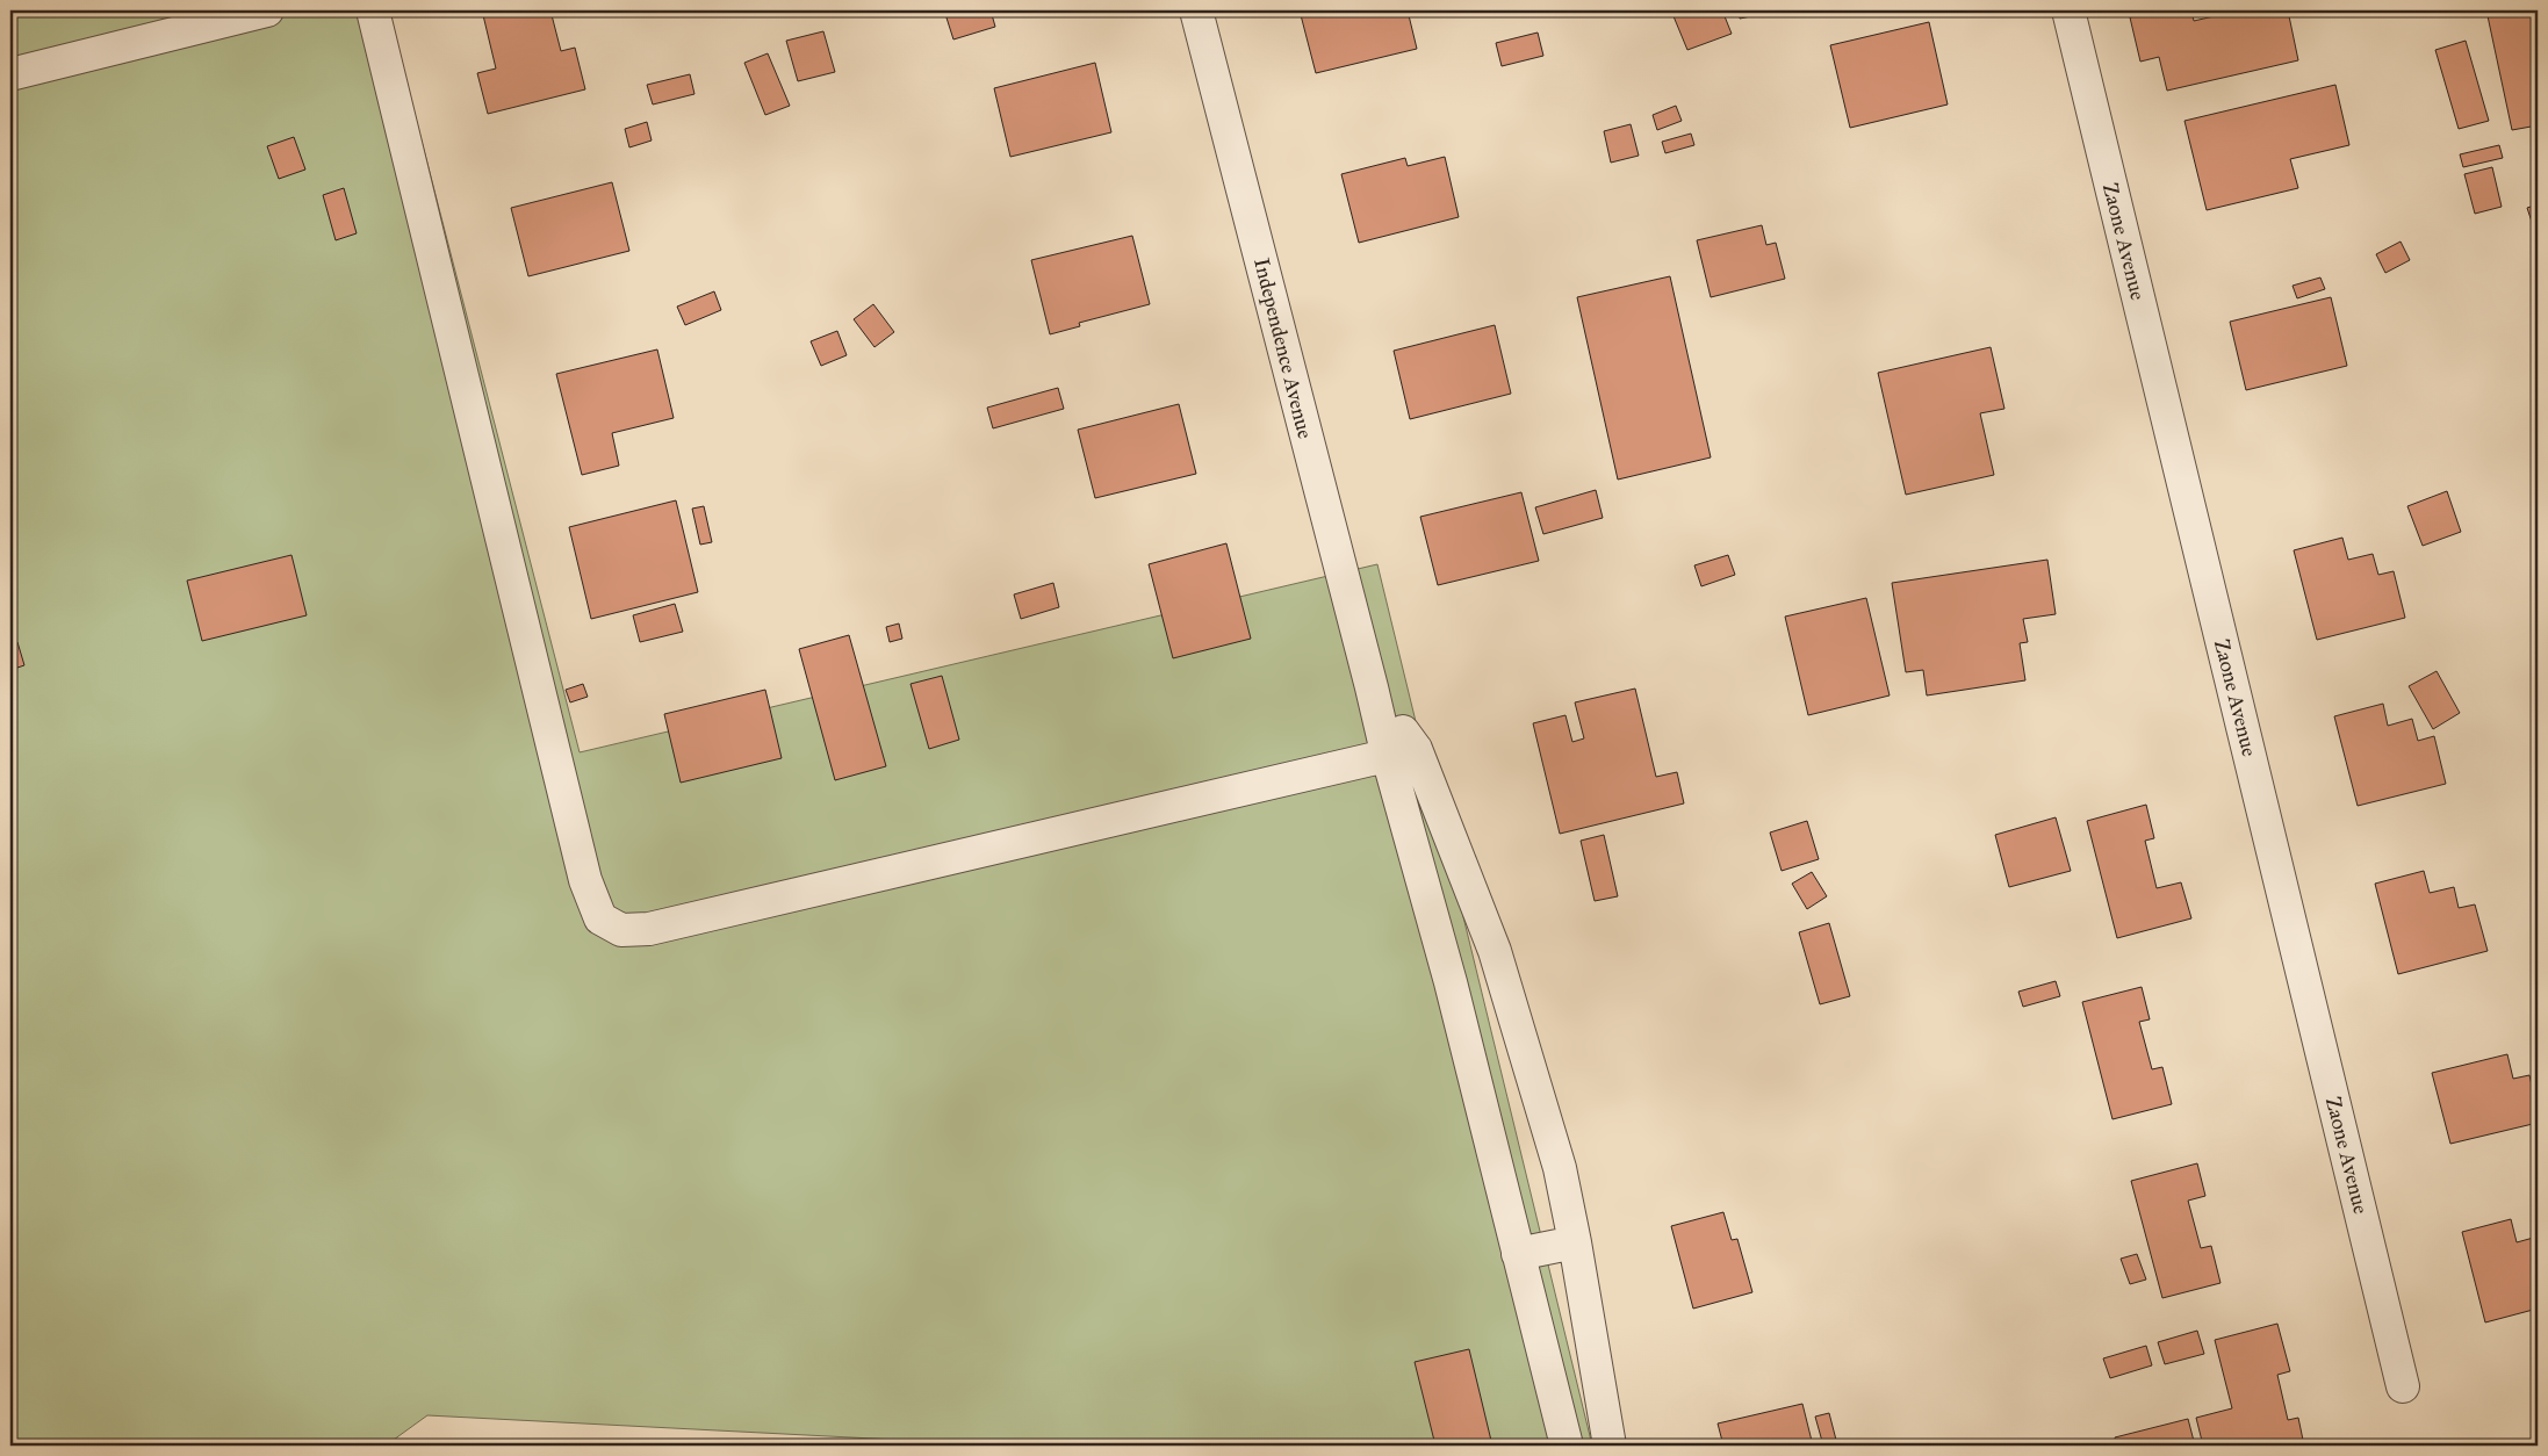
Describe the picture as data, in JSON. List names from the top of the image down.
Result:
{
  "streets": {
    "street": ["Zaone Avenue", "Independence Avenue"]
  }
}
